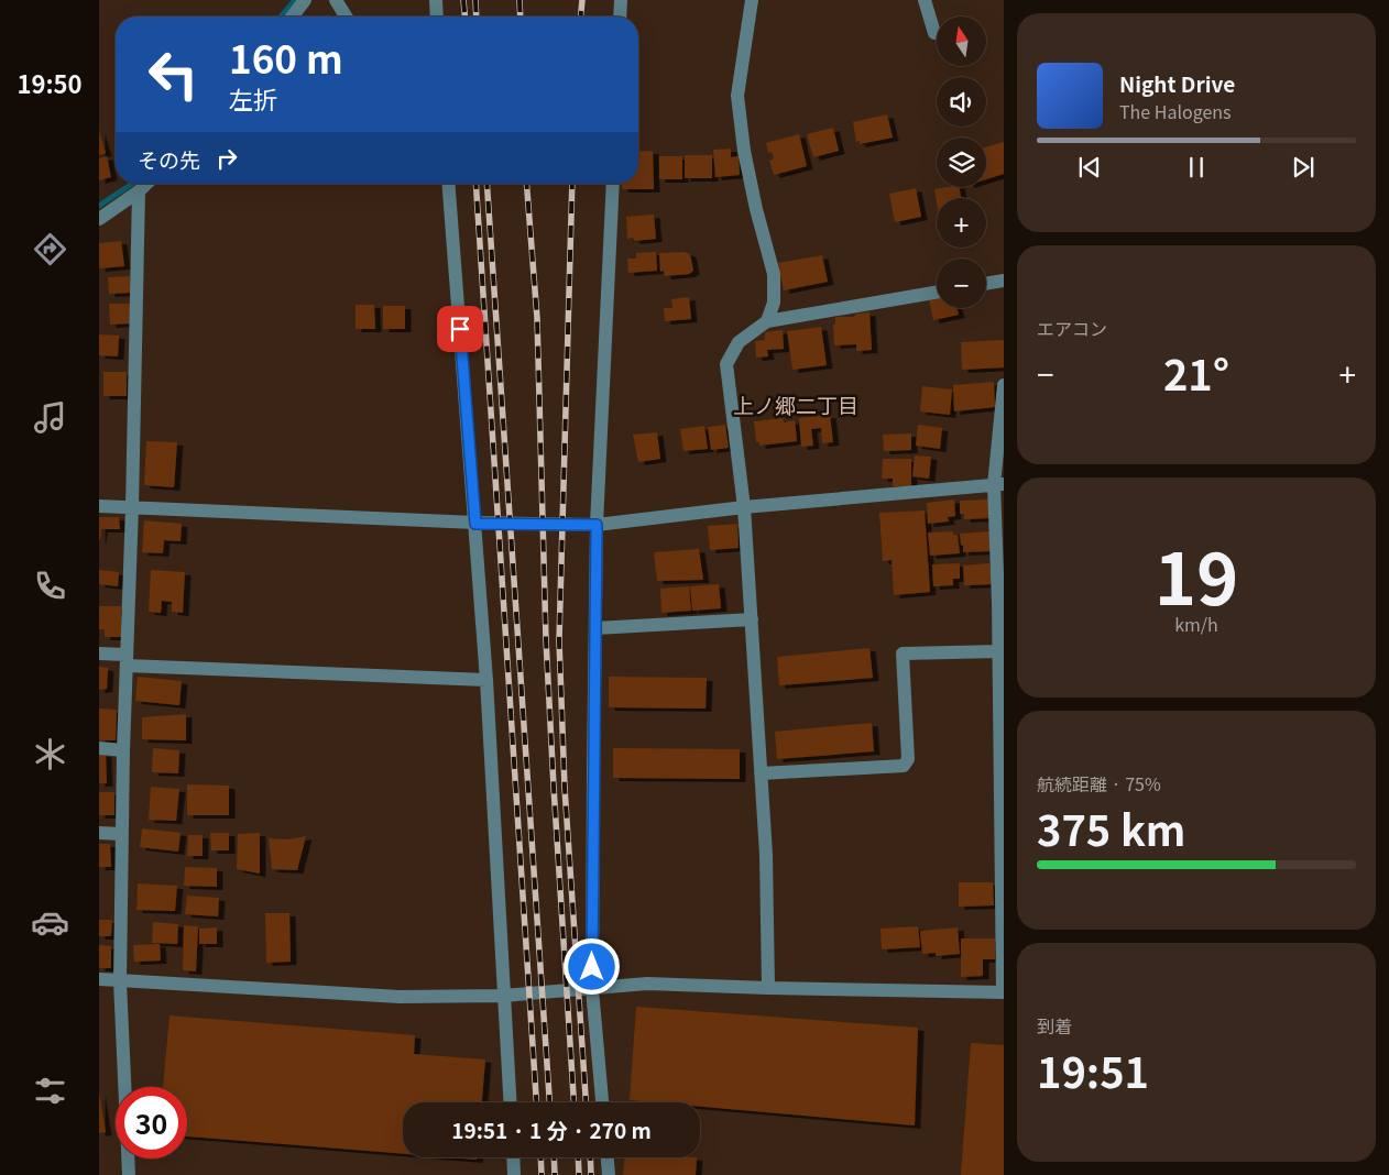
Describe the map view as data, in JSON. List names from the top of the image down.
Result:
{
  "districts": ["上ノ郷二丁目"],
  "north": "top",
  "page": {
    "tabs": "19:50",
    "map_buttons": ["+", "−"],
    "turn": ["160 m", "左折"],
    "song": ["Night Drive", "The Halogens"],
    "then": "その先",
    "tile": [
      "エアコン",
      ["19", "km/h"],
      ["航続距離 · 75%", "375 km"],
      ["到着", "19:51"]
    ],
    "heat": ["−", "21°", "+"],
    "limit": "30",
    "trip": "19:51 · 1 分 · 270 m"
  }
}
